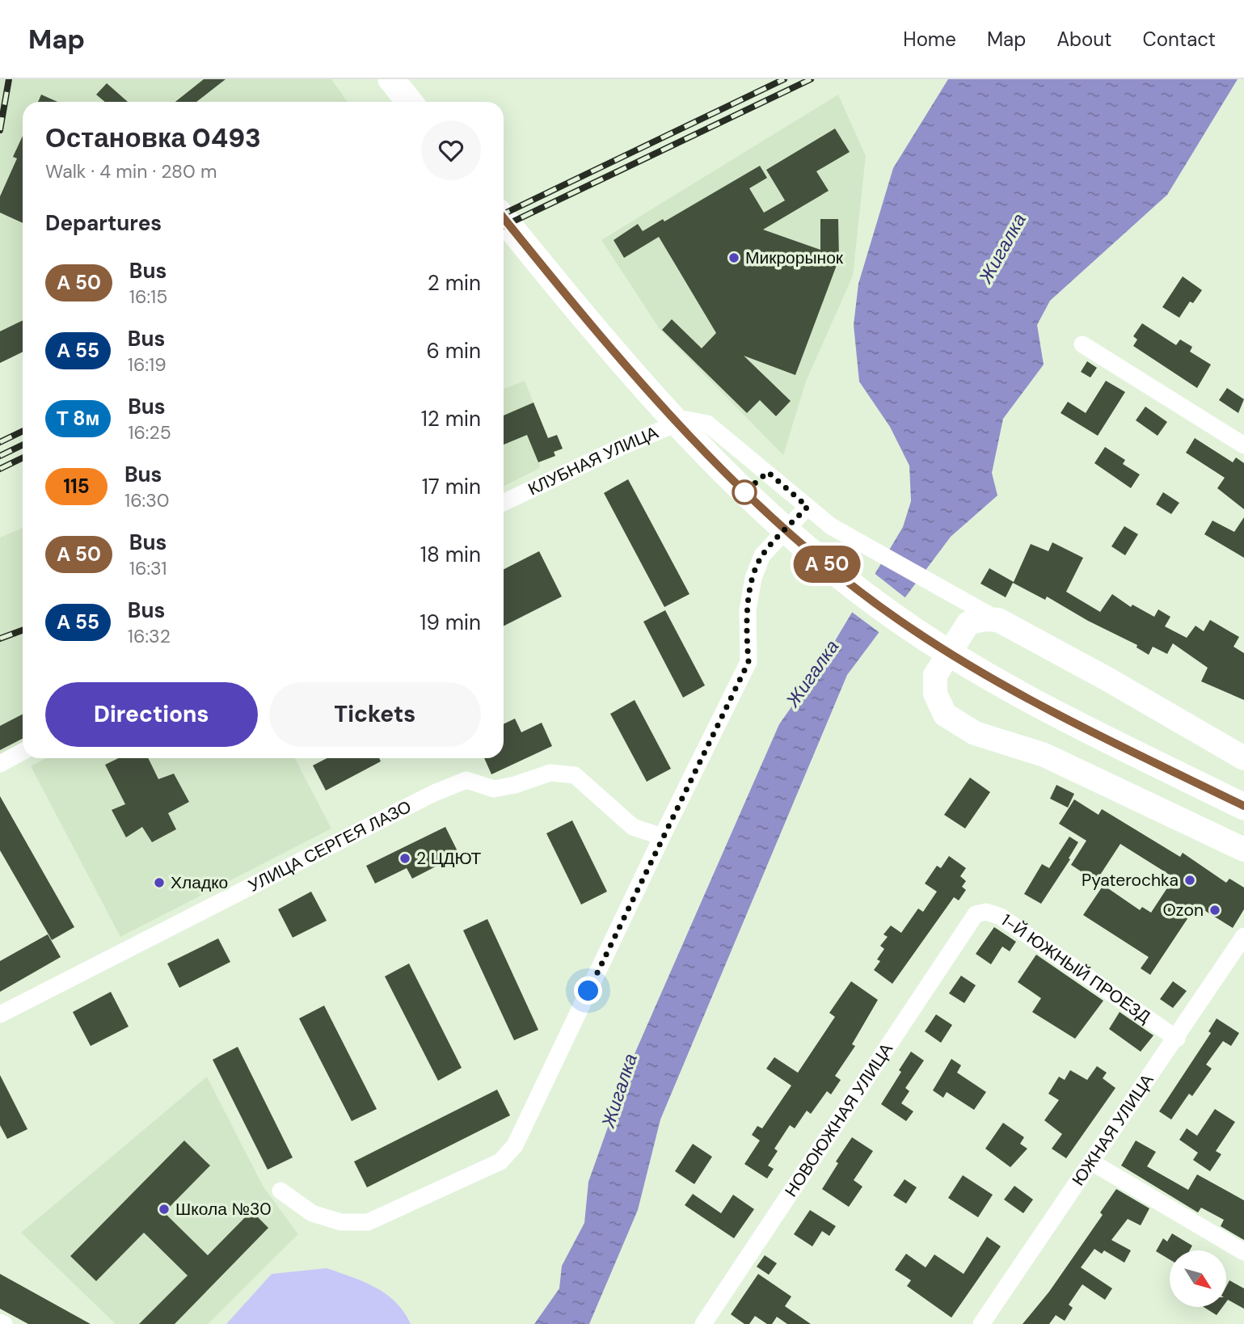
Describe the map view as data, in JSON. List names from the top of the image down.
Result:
{
  "streets": {
    "street": [
      "КЛУБНАЯ УЛИЦА",
      "УЛИЦА СЕРГЕЯ ЛАЗО",
      "1-Й ЮЖНЫЙ ПРОЕЗД",
      "НОВОЮЖНАЯ УЛИЦА",
      "ЮЖНАЯ УЛИЦА"
    ]
  },
  "crossings": [
    ["1-Й ЮЖНЫЙ ПРОЕЗД", "НОВОЮЖНАЯ УЛИЦА"],
    ["1-Й ЮЖНЫЙ ПРОЕЗД", "ЮЖНАЯ УЛИЦА"]
  ],
  "water": ["Жигалка"],
  "places": [
    "Микрорынок",
    "2 ЦДЮТ",
    "Pyaterochka",
    "Хладко",
    "Ozon",
    "Школа №30"
  ],
  "north": "bottom right",
  "page": {
    "header": "Map",
    "nav": [
      "Home",
      "Map",
      "About",
      "Contact"
    ],
    "on_map": "А 50",
    "heading": [
      ["Остановка 0493", "Walk · 4 min · 280 m"],
      "Departures"
    ],
    "list": [
      {
        "mark": "А 50",
        "name": "Bus",
        "note": "16:15",
        "value": "2 min"
      },
      {
        "mark": "А 55",
        "name": "Bus",
        "note": "16:19",
        "value": "6 min"
      },
      {
        "mark": "Т 8м",
        "name": "Bus",
        "note": "16:25",
        "value": "12 min"
      },
      {
        "mark": "115",
        "name": "Bus",
        "note": "16:30",
        "value": "17 min"
      },
      {
        "mark": "А 50",
        "name": "Bus",
        "note": "16:31",
        "value": "18 min"
      },
      {
        "mark": "А 55",
        "name": "Bus",
        "note": "16:32",
        "value": "19 min"
      }
    ],
    "buttons": ["Directions", "Tickets"]
  }
}
